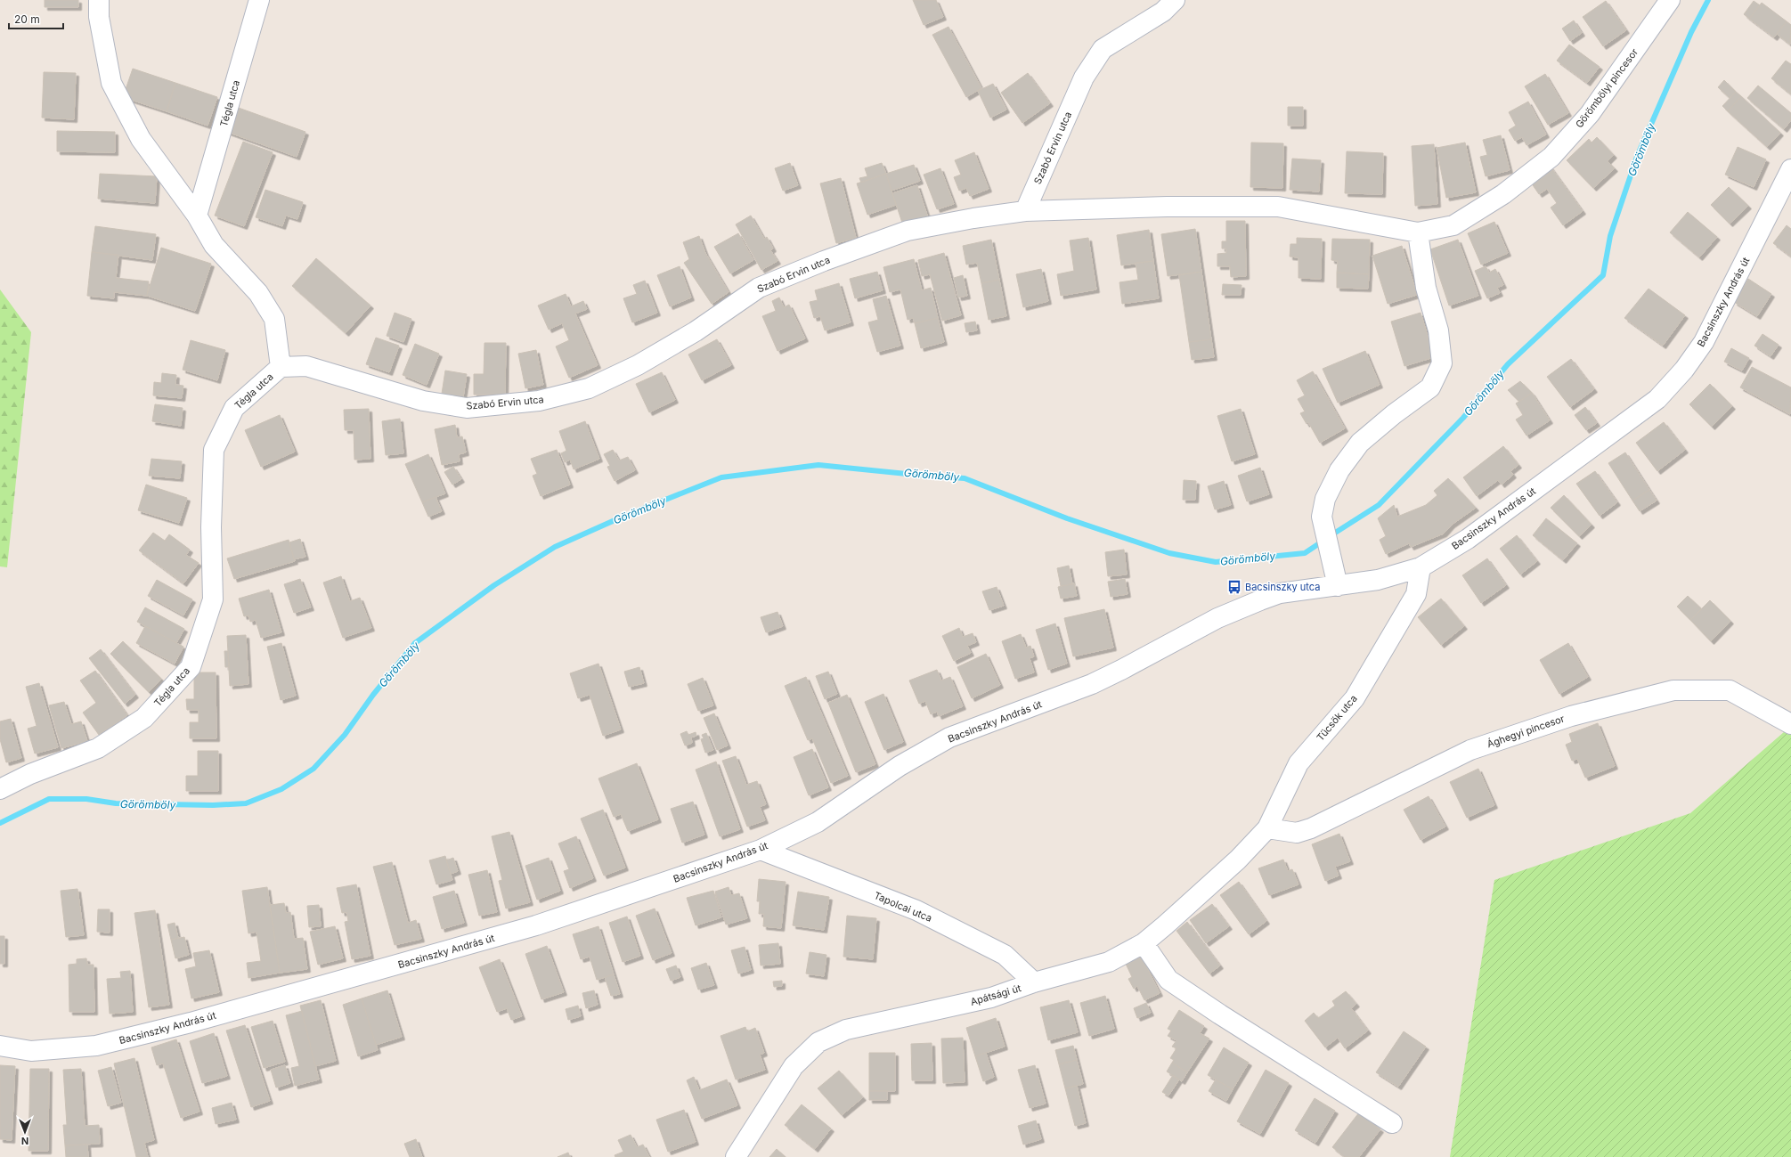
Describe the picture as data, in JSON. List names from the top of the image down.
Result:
{
  "streets": {
    "street": [
      "Görömbölyi pincesor",
      "Tégla utca",
      "Szabó Ervin utca",
      "Bacsinszky András út",
      "Tücsök utca",
      "Ághegyi pincesor",
      "Tapolcai utca",
      "Apátsági út"
    ]
  },
  "crossings": [
    ["Tégla utca", "Szabó Ervin utca"],
    ["Bacsinszky András út", "Tücsök utca"],
    ["Bacsinszky András út", "Tapolcai utca"],
    ["Tücsök utca", "Ághegyi pincesor"],
    ["Tücsök utca", "Apátsági út"],
    ["Ághegyi pincesor", "Apátsági út"],
    ["Tapolcai utca", "Apátsági út"]
  ],
  "water": ["Görömböly"],
  "places": {
    "bus stop": ["Bacsinszky utca"]
  },
  "scale_bar": "20 m",
  "north": "bottom"
}
